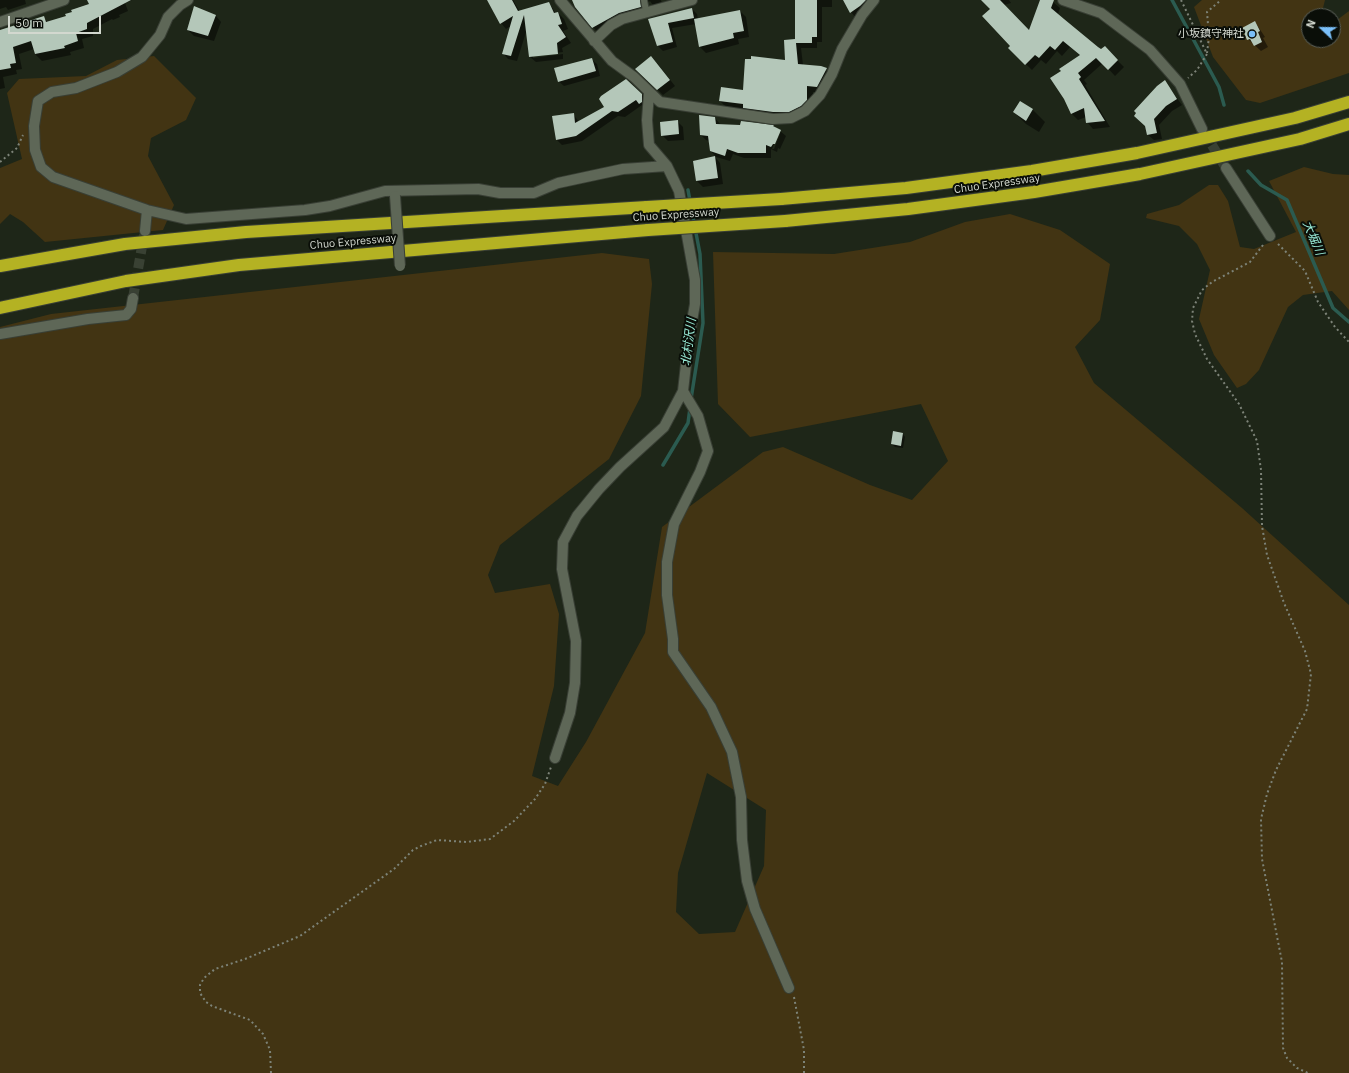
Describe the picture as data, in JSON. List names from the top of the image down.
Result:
{
  "streets": {
    "highway": ["Chuo Expressway"]
  },
  "water": ["大堀川", "北村沢川"],
  "places": ["小坂鎮守神社"],
  "scale_bar": "50 m",
  "north": "left"
}
